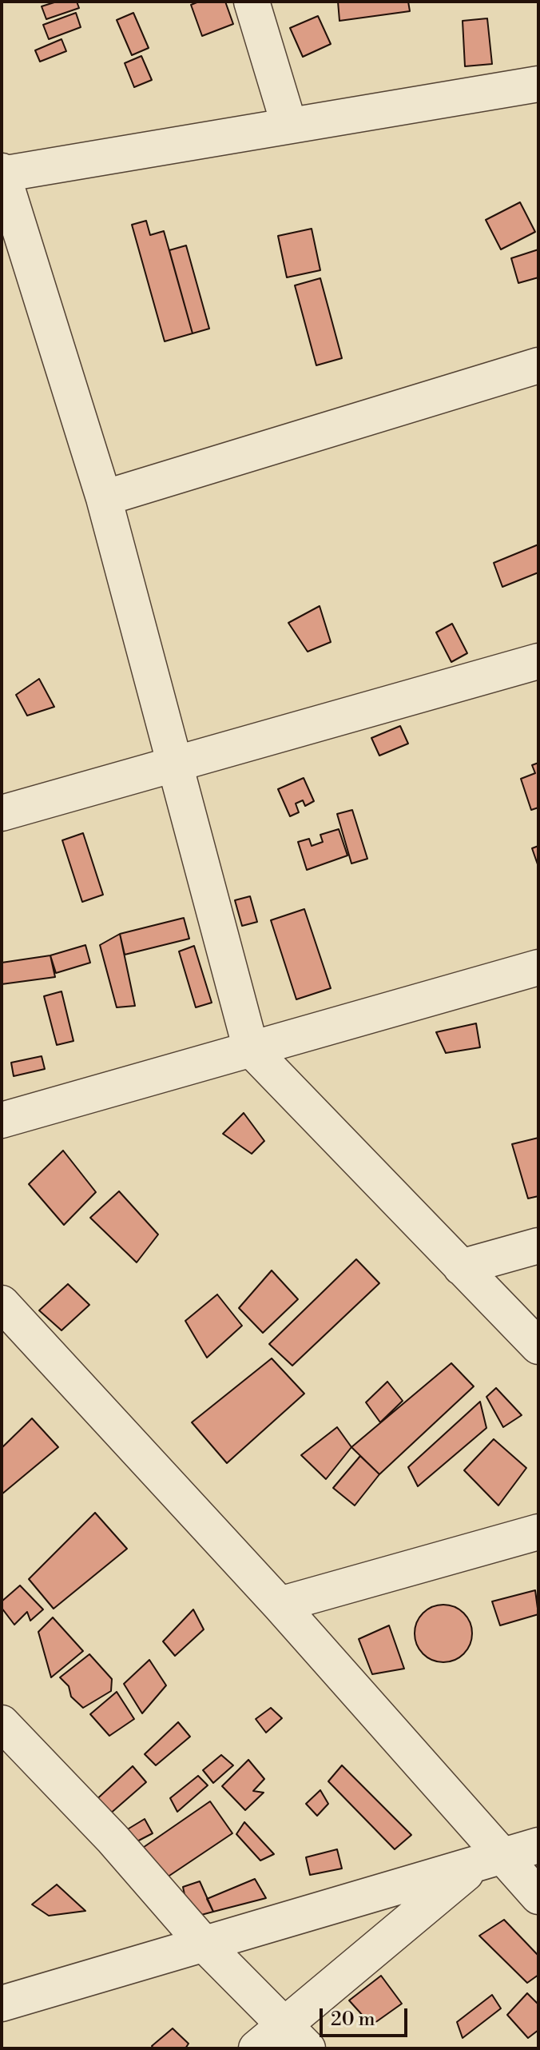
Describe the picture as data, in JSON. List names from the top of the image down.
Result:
{
  "scale_bar": "20 m"
}
